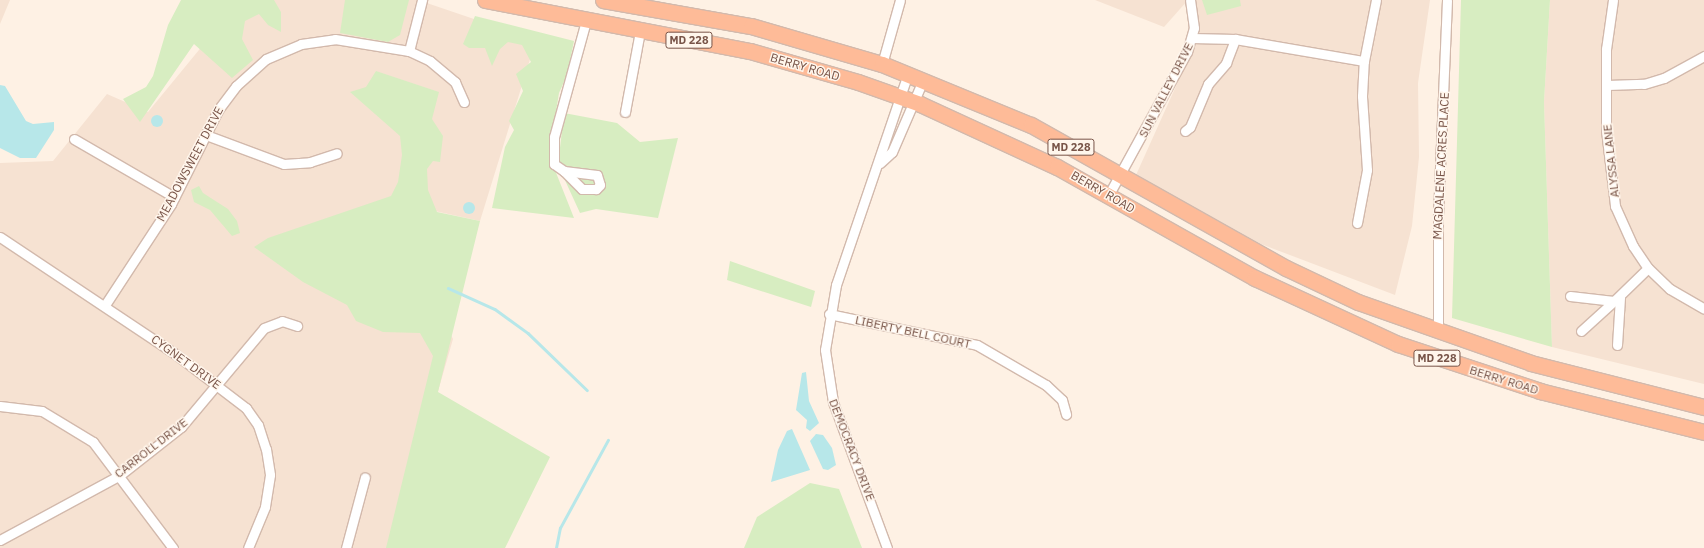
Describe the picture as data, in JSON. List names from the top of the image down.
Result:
{
  "streets": {
    "highway": ["MD 228", "BERRY ROAD"],
    "street": [
      "SUN VALLEY DRIVE",
      "ALYSSA LANE",
      "MEADOWSWEET DRIVE",
      "MAGDALENE ACRES PLACE",
      "LIBERTY BELL COURT",
      "CYGNET DRIVE",
      "CARROLL DRIVE",
      "DEMOCRACY DRIVE"
    ]
  },
  "crossings": [
    ["BERRY ROAD", "SUN VALLEY DRIVE"],
    ["BERRY ROAD", "MAGDALENE ACRES PLACE"],
    ["BERRY ROAD", "DEMOCRACY DRIVE"],
    ["MEADOWSWEET DRIVE", "CYGNET DRIVE"],
    ["LIBERTY BELL COURT", "DEMOCRACY DRIVE"],
    ["CYGNET DRIVE", "CARROLL DRIVE"]
  ]
}
